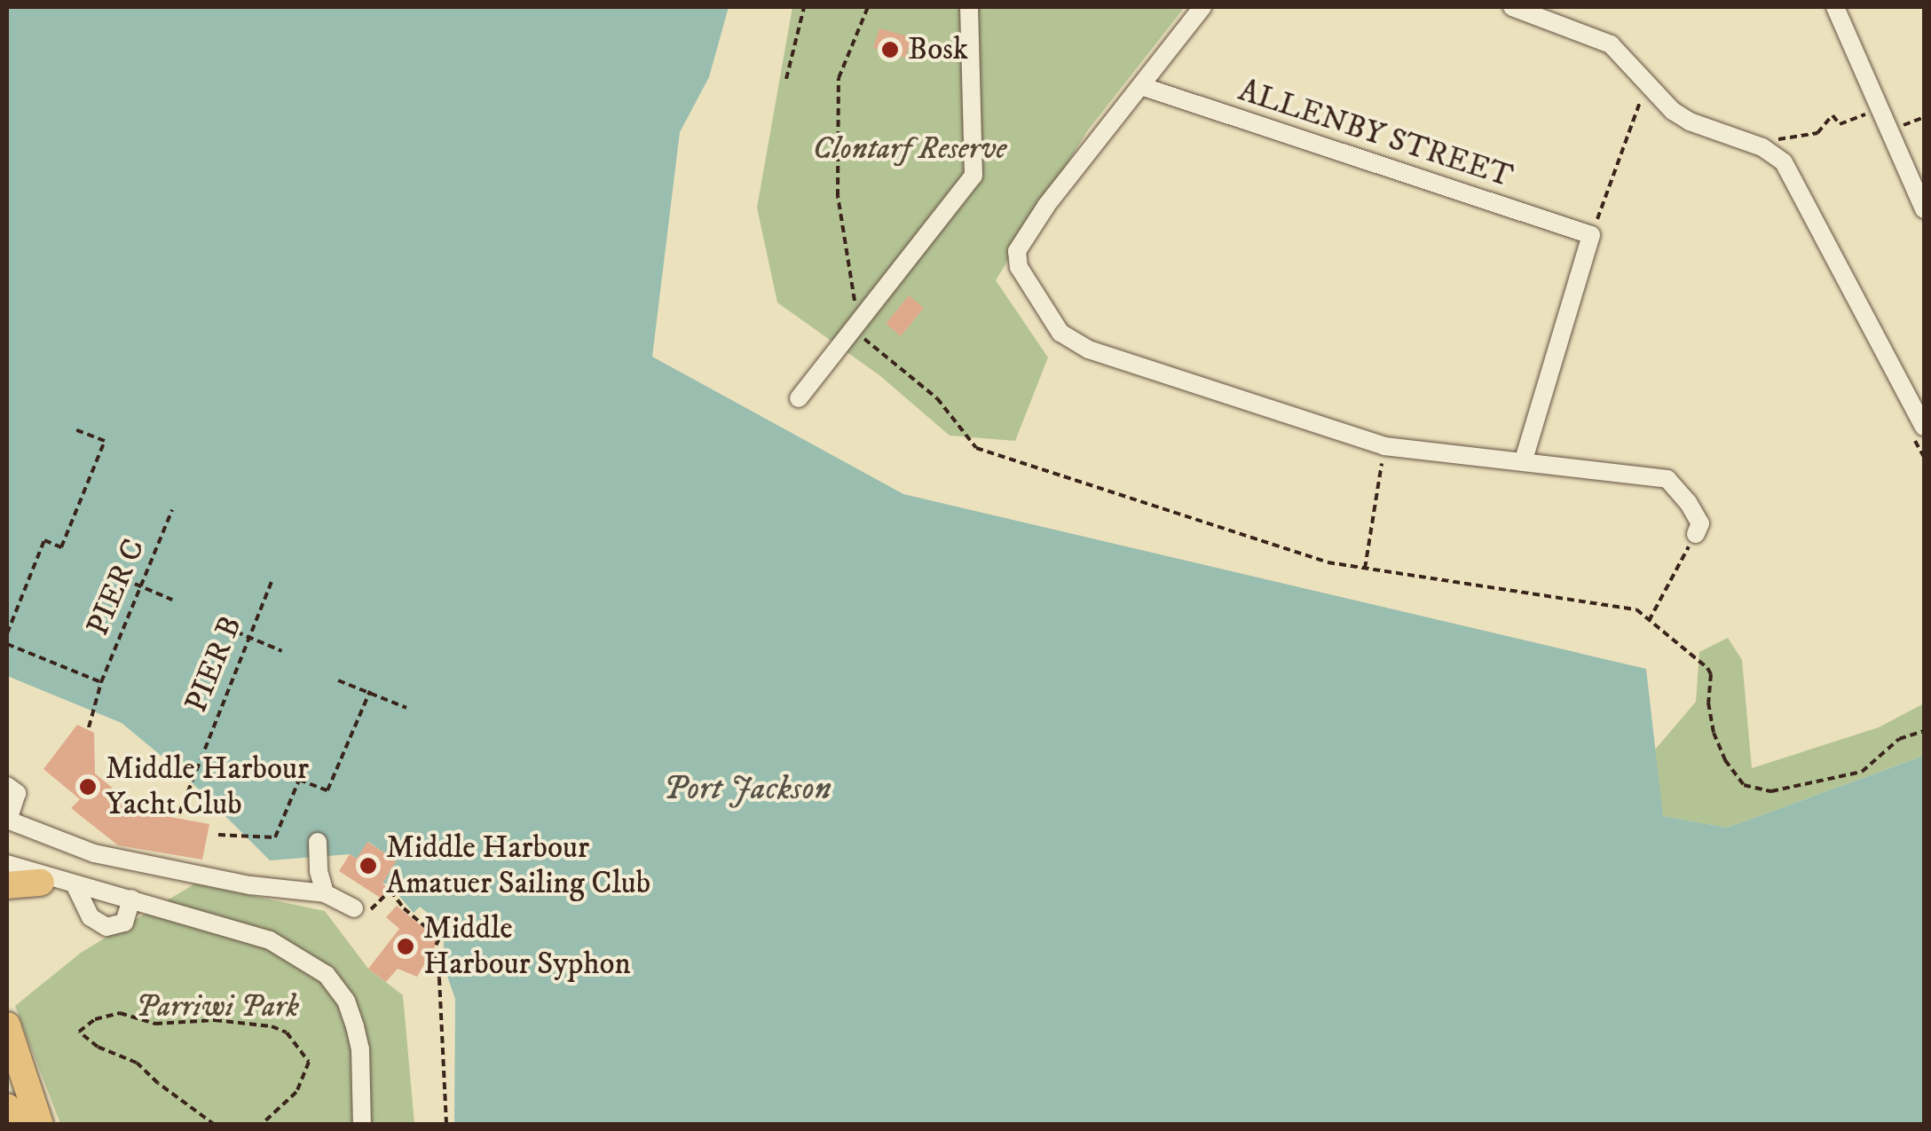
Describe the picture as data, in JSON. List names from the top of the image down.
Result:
{
  "streets": {
    "street": ["ALLENBY STREET"],
    "path": ["PIER C", "PIER B"]
  },
  "water": ["Port Jackson"],
  "parks": ["Clontarf Reserve", "Parriwi Park"],
  "places": [
    "Bosk",
    "Middle Harbour Yacht Club",
    "Middle Harbour Amatuer Sailing Club",
    "Middle Harbour Syphon"
  ]
}
